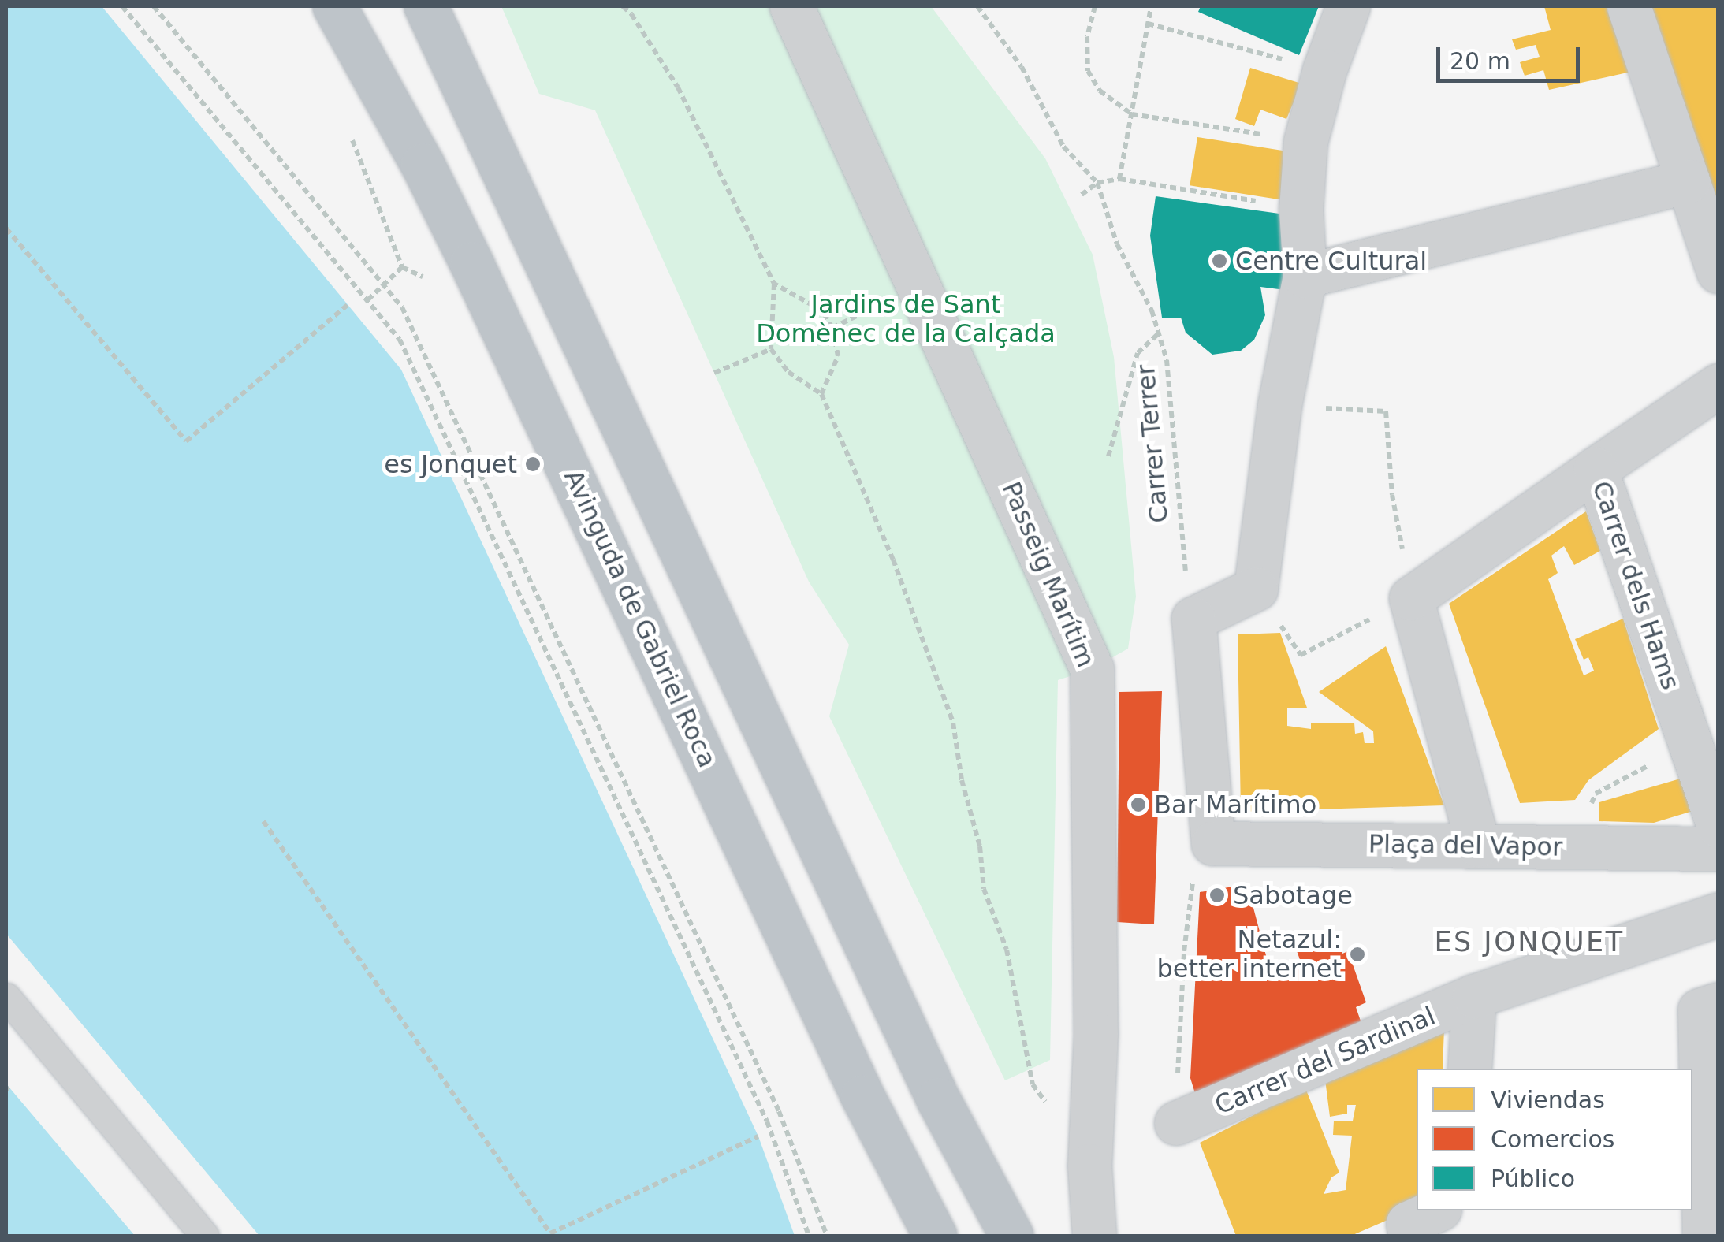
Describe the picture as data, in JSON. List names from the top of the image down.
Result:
{
  "streets": {
    "highway": ["Avinguda de Gabriel Roca"],
    "street": [
      "Passeig Marítim",
      "Carrer dels Hams",
      "Plaça del Vapor",
      "Carrer del Sardinal"
    ],
    "path": ["Carrer Terrer"]
  },
  "districts": ["ES JONQUET"],
  "parks": ["Jardins de Sant Domènec de la Calçada"],
  "places": [
    "Centre Cultural",
    "es Jonquet",
    "Bar Marítimo",
    "Sabotage",
    "Netazul: better internet"
  ],
  "legend": ["Viviendas", "Comercios", "Público"],
  "scale_bar": "20 m"
}
